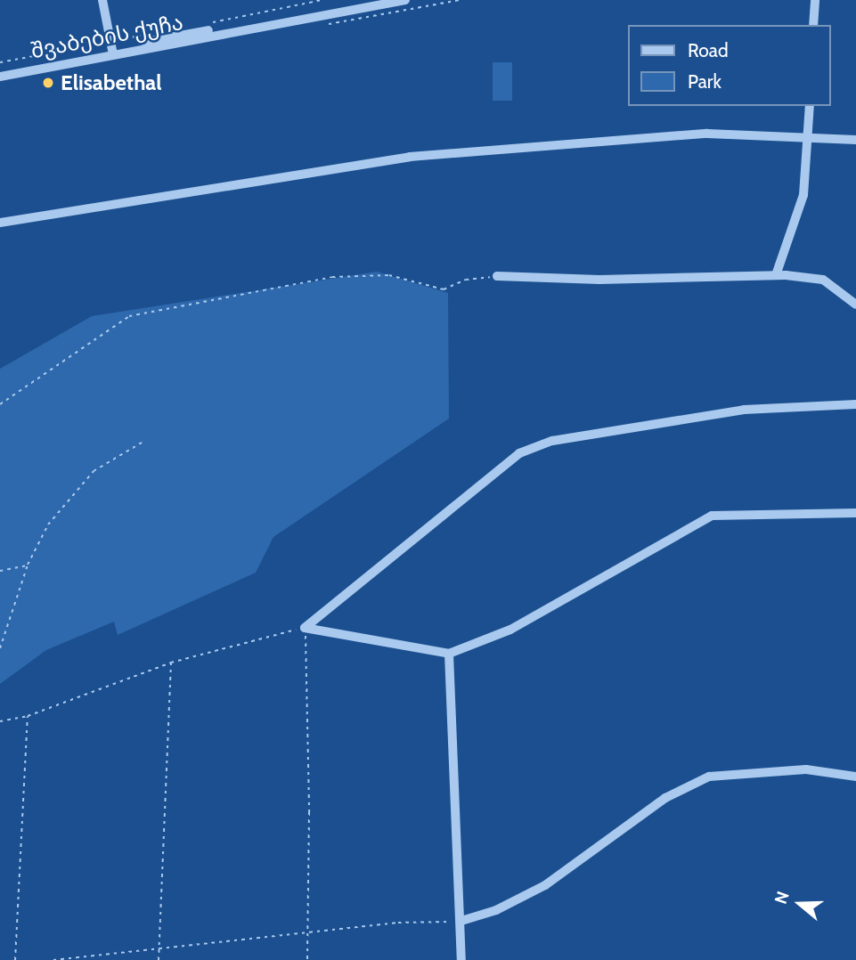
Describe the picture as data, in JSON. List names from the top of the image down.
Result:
{
  "streets": {
    "street": ["შვაბების ქუჩა"]
  },
  "places": ["Elisabethal"],
  "legend": ["Road", "Park"],
  "north": "left"
}
